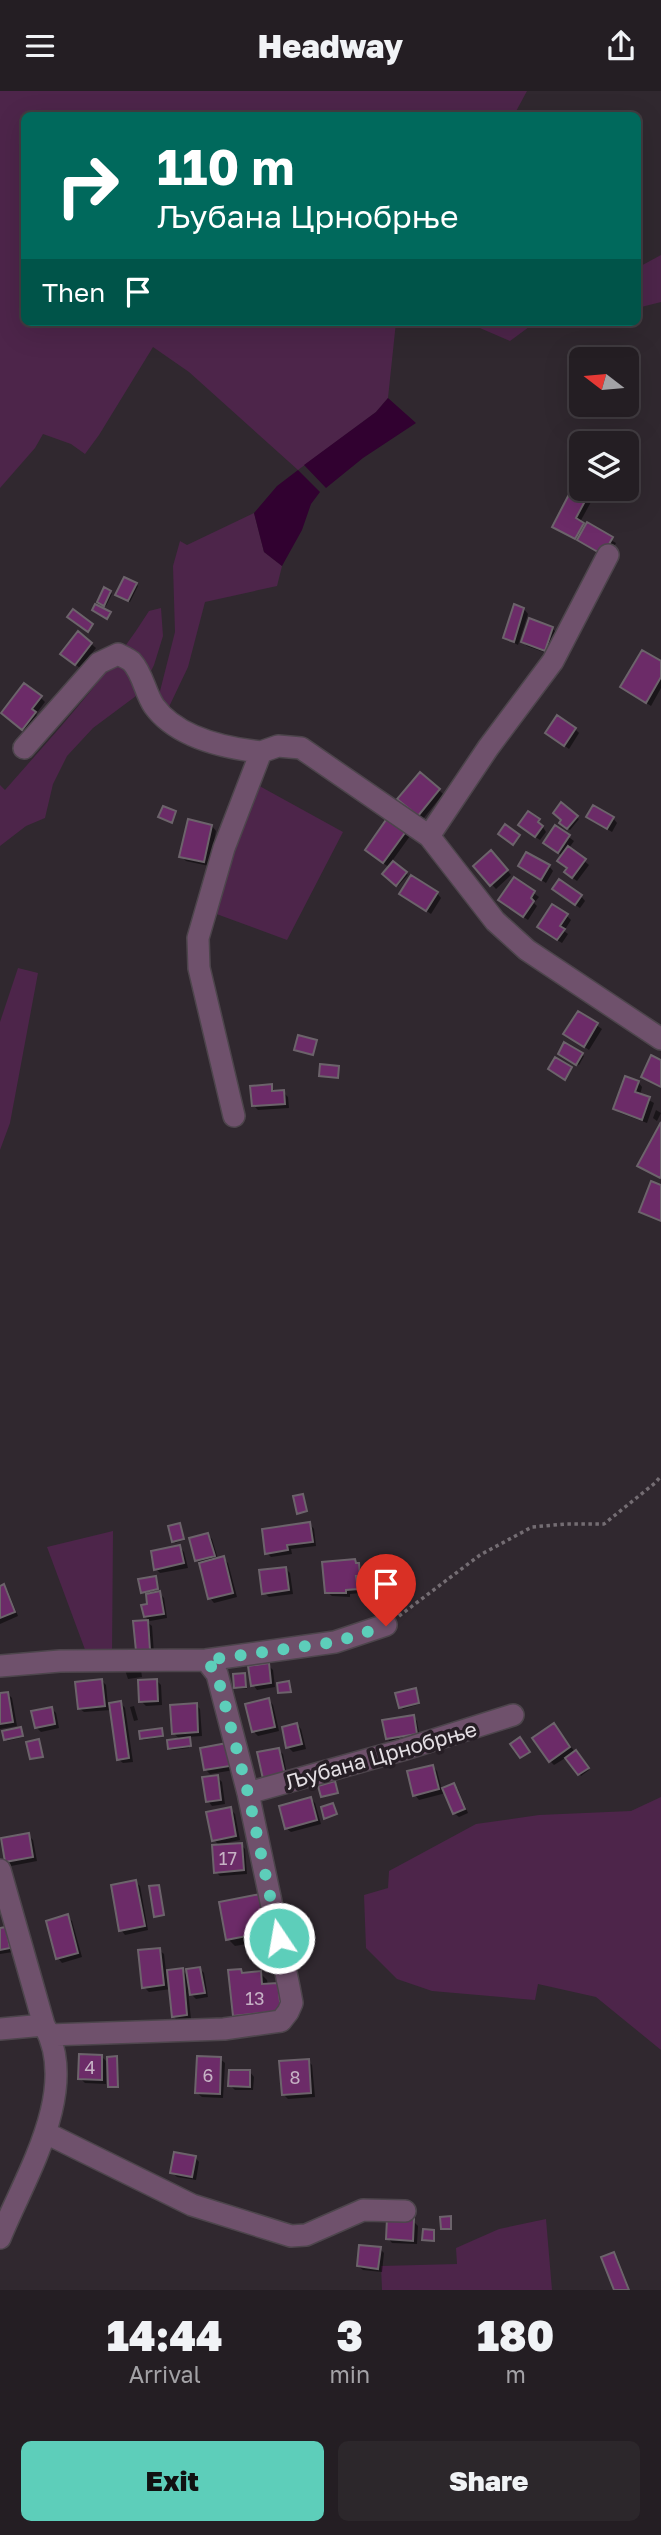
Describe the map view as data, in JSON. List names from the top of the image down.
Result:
{
  "streets": {
    "street": ["Љубана Црнобрње"]
  },
  "house_numbers": [
    "17",
    "13",
    "4",
    "6",
    "8"
  ],
  "north": "left",
  "page": {
    "header": "Headway",
    "turn": ["110 m", "Љубана Црнобрње"],
    "then": "Then",
    "eta": [
      "14:44",
      "Arrival",
      "3",
      "min",
      "180",
      "m"
    ],
    "buttons": ["Exit", "Share"]
  }
}
